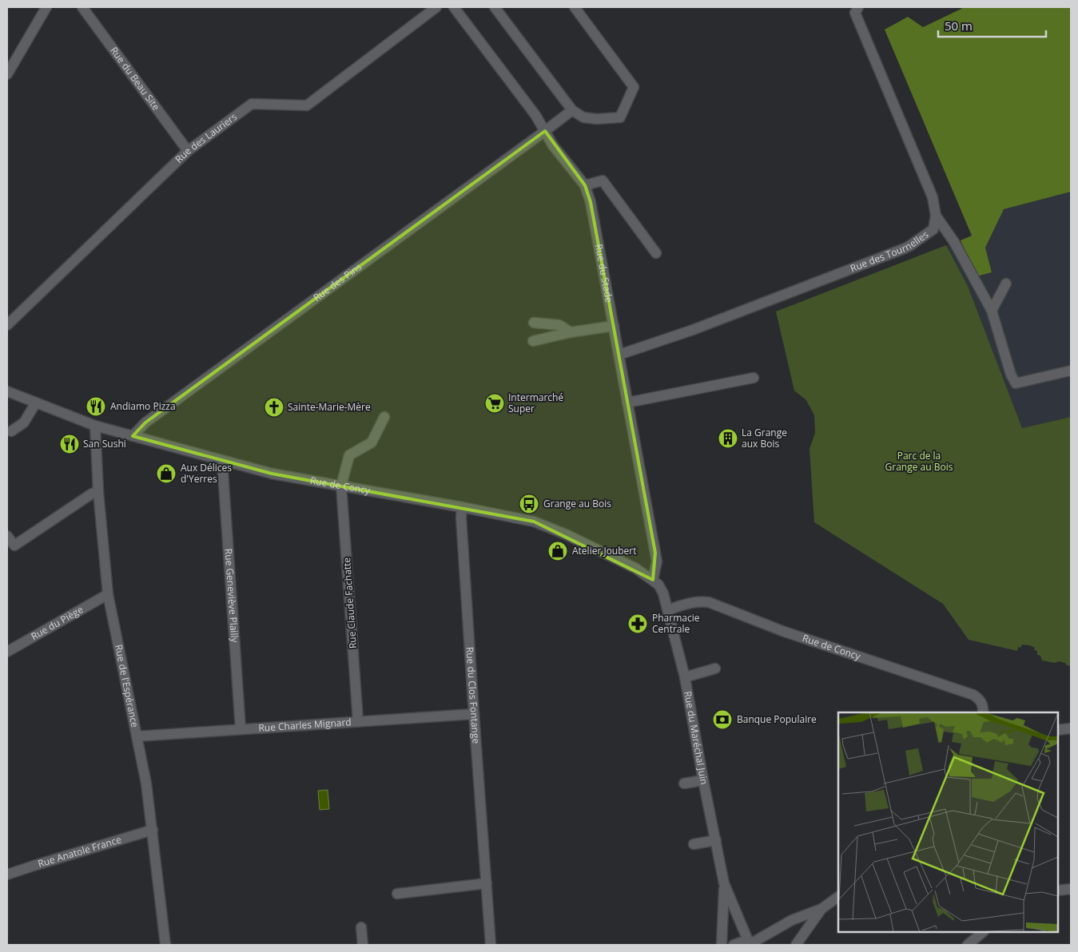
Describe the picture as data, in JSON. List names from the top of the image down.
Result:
{
  "streets": {
    "street": [
      "Rue du Beau Site",
      "Rue des Lauriers",
      "Rue des Tournelles",
      "Rue du Stade",
      "Rue des Pins",
      "Rue de Concy",
      "Rue Geneviève Plailly",
      "Rue Claude Fachatte",
      "Rue du Piège",
      "Rue de l'Espérance",
      "Rue du Clos Fontange",
      "Rue Charles Mignard",
      "Rue du Maréchal Juin",
      "Rue Anatole France"
    ]
  },
  "crossings": [
    ["Rue du Beau Site", "Rue des Lauriers"],
    ["Rue des Tournelles", "Rue du Stade"],
    ["Rue du Stade", "Rue des Pins"],
    ["Rue du Stade", "Rue de Concy"],
    ["Rue des Pins", "Rue de Concy"],
    ["Rue de Concy", "Rue Geneviève Plailly"],
    ["Rue de Concy", "Rue Claude Fachatte"],
    ["Rue de Concy", "Rue de l'Espérance"],
    ["Rue de Concy", "Rue du Clos Fontange"],
    ["Rue de Concy", "Rue du Maréchal Juin"],
    ["Rue Geneviève Plailly", "Rue Charles Mignard"],
    ["Rue Claude Fachatte", "Rue Charles Mignard"],
    ["Rue du Piège", "Rue de l'Espérance"],
    ["Rue de l'Espérance", "Rue Charles Mignard"],
    ["Rue de l'Espérance", "Rue Anatole France"],
    ["Rue du Clos Fontange", "Rue Charles Mignard"]
  ],
  "parks": ["Parc de la Grange au Bois"],
  "places": {
    "supermarket": ["Intermarché Super"],
    "restaurant": ["Andiamo Pizza", "San Sushi"],
    "church": ["Sainte-Marie-Mère"],
    "building": ["La Grange aux Bois"],
    "shop": ["Aux Délices d'Yerres", "Atelier Joubert"],
    "bus stop": ["Grange au Bois"],
    "pharmacy": ["Pharmacie Centrale"],
    "bank": ["Banque Populaire"]
  },
  "scale_bar": "50 m"
}
